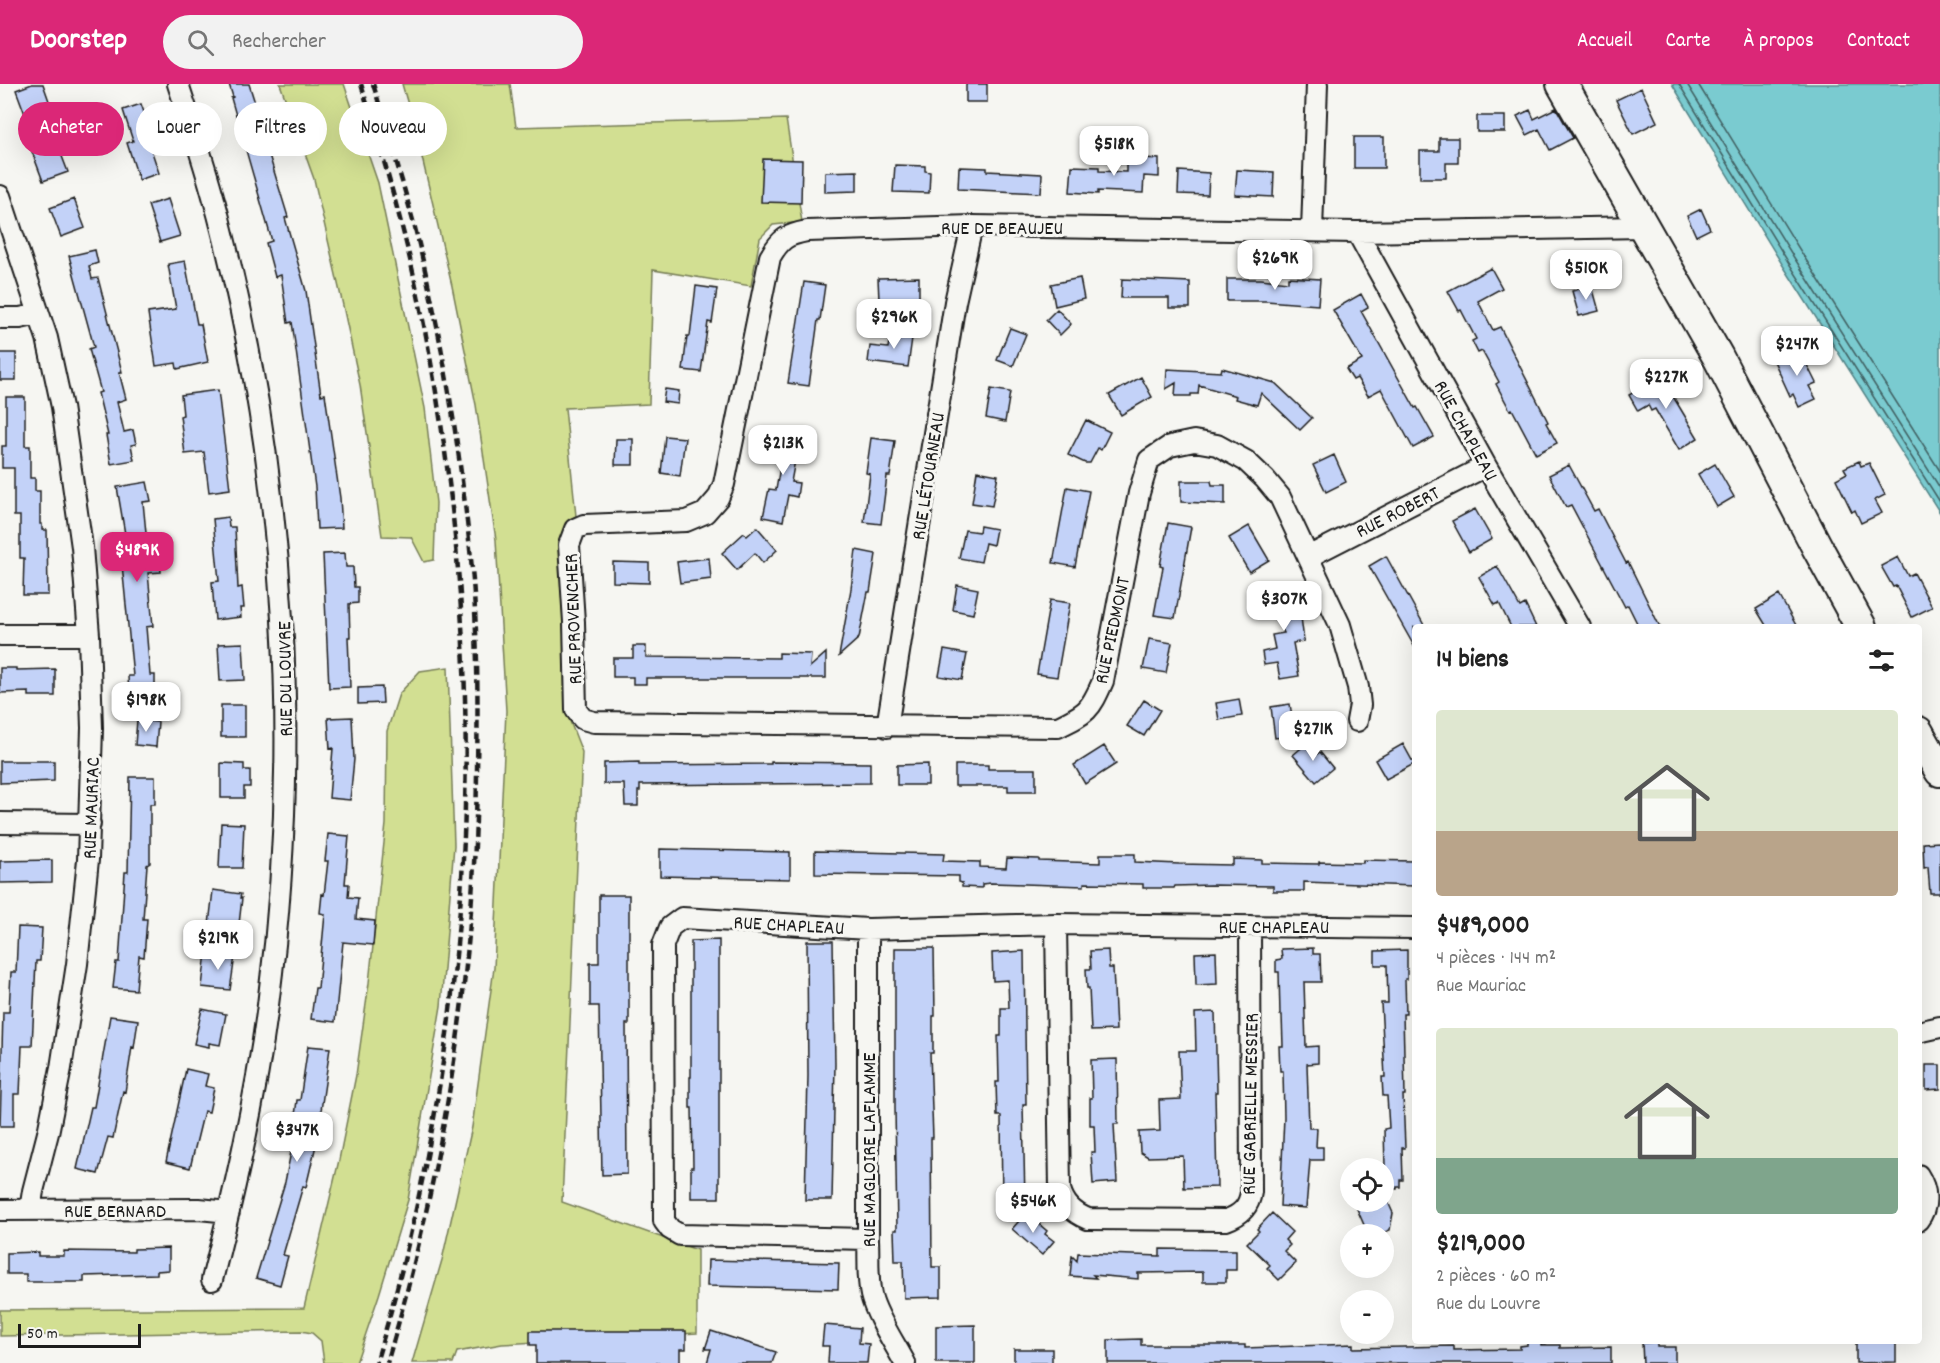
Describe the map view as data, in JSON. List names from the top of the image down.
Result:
{
  "streets": {
    "street": [
      "RUE DE BEAUJEU",
      "RUE CHAPLEAU",
      "RUE LÉTOURNEAU",
      "RUE ROBERT",
      "RUE PROVENCHER",
      "RUE PIEDMONT",
      "RUE DU LOUVRE",
      "RUE MAURIAC",
      "RUE GABRIELLE MESSIER",
      "RUE MAGLOIRE LAFLAMME",
      "RUE BERNARD"
    ]
  },
  "crossings": [
    ["RUE DE BEAUJEU", "RUE CHAPLEAU"],
    ["RUE DE BEAUJEU", "RUE LÉTOURNEAU"],
    ["RUE DE BEAUJEU", "RUE PROVENCHER"],
    ["RUE CHAPLEAU", "RUE ROBERT"],
    ["RUE CHAPLEAU", "RUE GABRIELLE MESSIER"],
    ["RUE CHAPLEAU", "RUE MAGLOIRE LAFLAMME"],
    ["RUE LÉTOURNEAU", "RUE PIEDMONT"],
    ["RUE ROBERT", "RUE PIEDMONT"],
    ["RUE PROVENCHER", "RUE PIEDMONT"],
    ["RUE DU LOUVRE", "RUE BERNARD"],
    ["RUE MAURIAC", "RUE BERNARD"]
  ],
  "scale_bar": "50 m",
  "page": {
    "header": "Doorstep",
    "search": "Rechercher",
    "nav": [
      "Accueil",
      "Carte",
      "À propos",
      "Contact"
    ],
    "chip": [
      "Acheter",
      "Louer",
      "Filtres",
      "Nouveau"
    ],
    "price": [
      "$518K",
      "$269K",
      "$510K",
      "$296K",
      "$247K",
      "$227K",
      "$213K",
      "$489K",
      "$307K",
      "$198K",
      "$271K",
      "$219K",
      "$347K",
      "$546K"
    ],
    "heading": "14 biens",
    "list": [
      {
        "name": "$489,000",
        "note": "4 pièces · 144 m² · Rue Mauriac"
      },
      {
        "name": "$219,000",
        "note": "2 pièces · 60 m² · Rue du Louvre"
      }
    ],
    "map_buttons": ["+", "−"],
    "scale": "50 m"
  }
}
